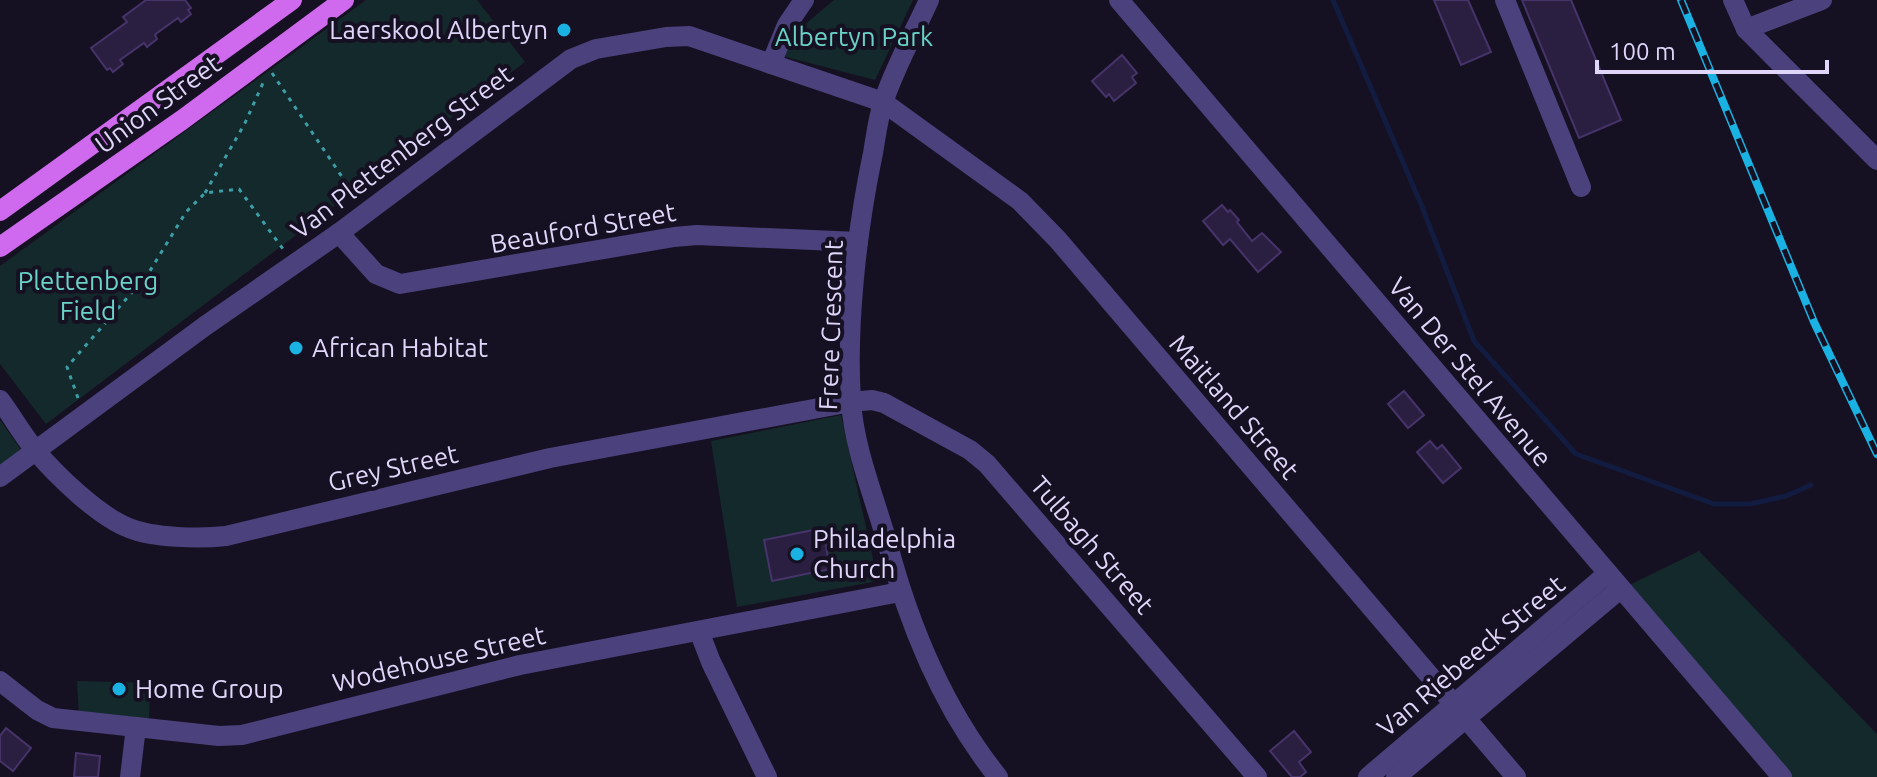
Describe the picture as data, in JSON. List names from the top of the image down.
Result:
{
  "streets": {
    "main road": ["Union Street"],
    "street": [
      "Van Plettenberg Street",
      "Beauford Street",
      "Frere Crescent",
      "Van Der Stel Avenue",
      "Maitland Street",
      "Grey Street",
      "Tulbagh Street",
      "Van Riebeeck Street",
      "Wodehouse Street"
    ]
  },
  "crossings": [
    ["Van Plettenberg Street", "Beauford Street"],
    ["Van Plettenberg Street", "Frere Crescent"],
    ["Van Plettenberg Street", "Maitland Street"],
    ["Van Plettenberg Street", "Grey Street"],
    ["Beauford Street", "Frere Crescent"],
    ["Frere Crescent", "Maitland Street"],
    ["Frere Crescent", "Grey Street"],
    ["Frere Crescent", "Tulbagh Street"],
    ["Frere Crescent", "Wodehouse Street"],
    ["Van Der Stel Avenue", "Van Riebeeck Street"],
    ["Maitland Street", "Van Riebeeck Street"],
    ["Grey Street", "Tulbagh Street"]
  ],
  "parks": ["Albertyn Park", "Plettenberg Field"],
  "places": [
    "Laerskool Albertyn",
    "African Habitat",
    "Philadelphia Church",
    "Home Group"
  ],
  "scale_bar": "100 m"
}
